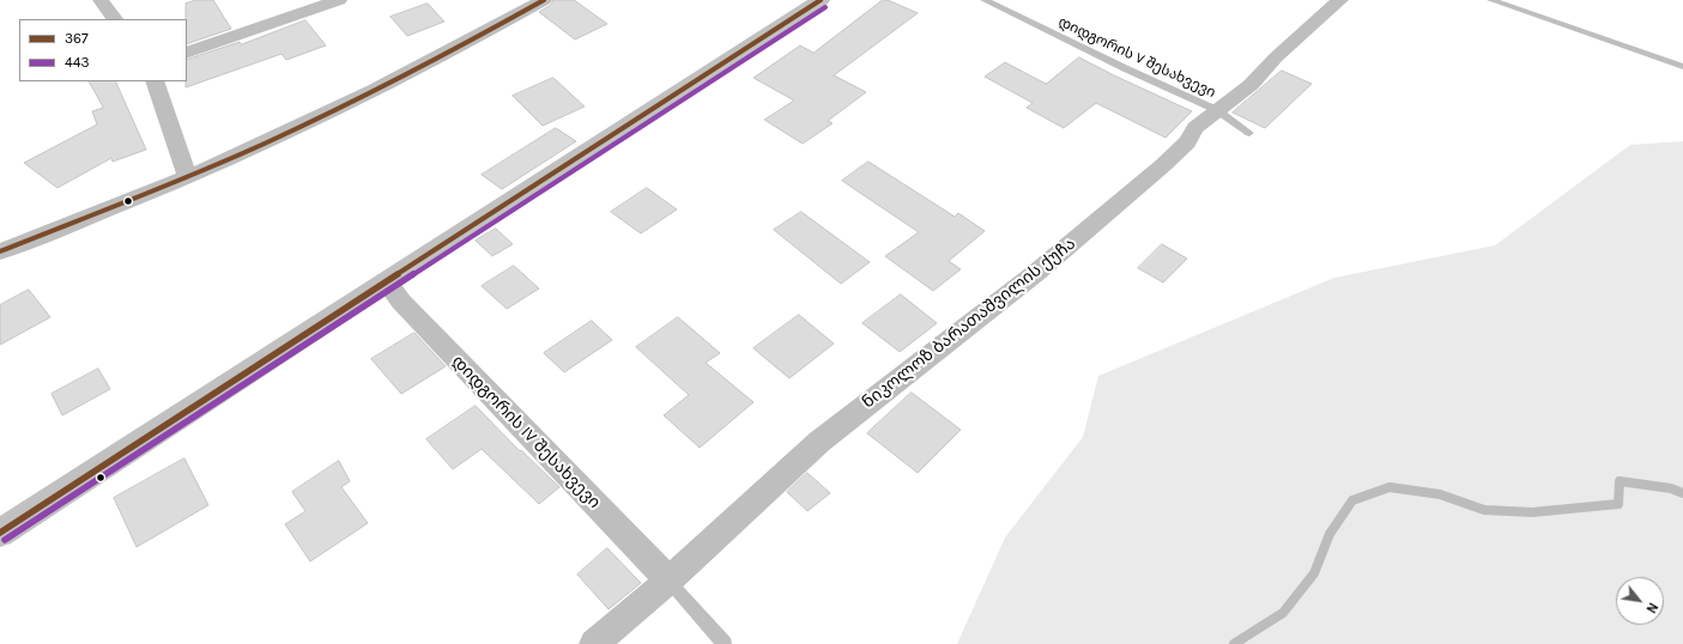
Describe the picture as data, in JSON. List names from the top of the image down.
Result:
{
  "streets": {
    "street": ["ნიკოლოზ ბარათაშვილის ქუჩა", "დიდგორის IV შესახვევი"],
    "lane": ["დიდგორის V შესახვევი"]
  },
  "crossings": [
    ["დიდგორის V შესახვევი", "ნიკოლოზ ბარათაშვილის ქუჩა"],
    ["ნიკოლოზ ბარათაშვილის ქუჩა", "დიდგორის IV შესახვევი"]
  ],
  "lines": ["transit line 367", "transit line 443"],
  "legend": ["367", "443"],
  "north": "bottom right"
}
